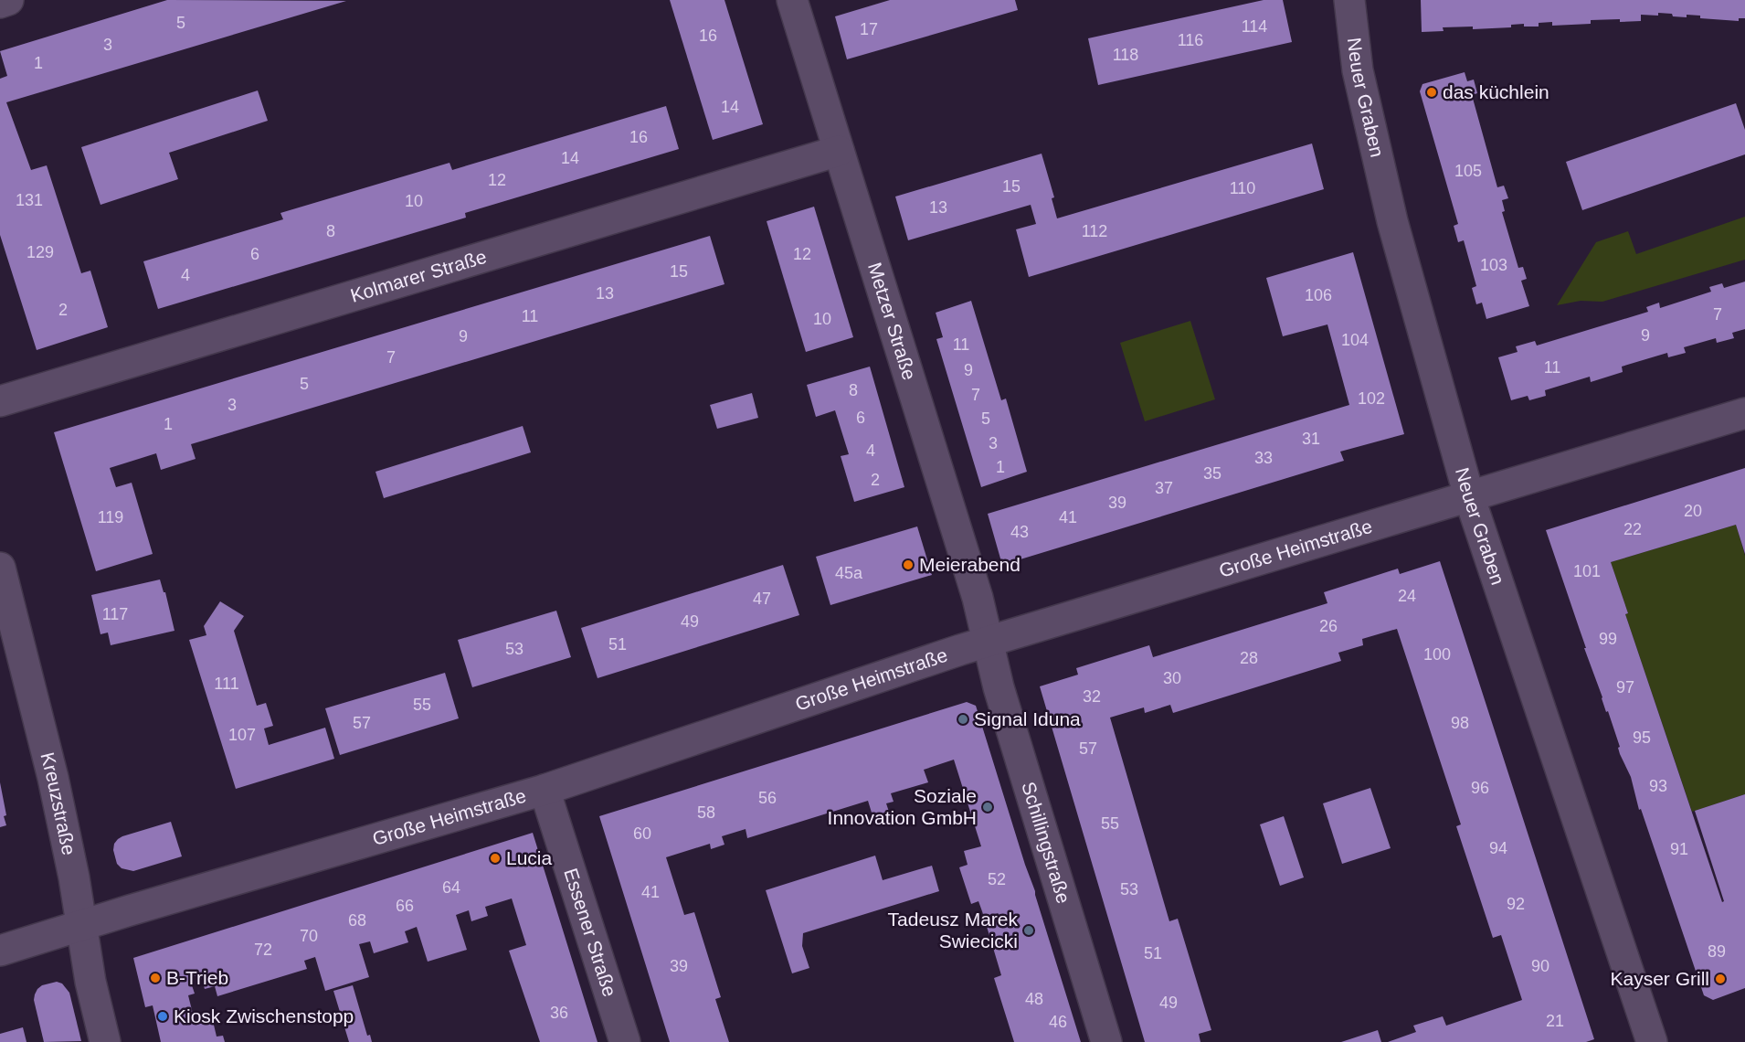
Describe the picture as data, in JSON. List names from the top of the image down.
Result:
{
  "streets": {
    "street": [
      "Neuer Graben",
      "Kolmarer Straße",
      "Metzer Straße",
      "Große Heimstraße",
      "Kreuzstraße",
      "Schillingstraße",
      "Essener Straße"
    ]
  },
  "crossings": [
    ["Neuer Graben", "Große Heimstraße"],
    ["Kolmarer Straße", "Metzer Straße"],
    ["Metzer Straße", "Große Heimstraße"],
    ["Metzer Straße", "Schillingstraße"],
    ["Große Heimstraße", "Kreuzstraße"],
    ["Große Heimstraße", "Schillingstraße"],
    ["Große Heimstraße", "Essener Straße"]
  ],
  "places": [
    "das küchlein",
    "Meierabend",
    "Signal Iduna",
    "Soziale Innovation GmbH",
    "Lucia",
    "Tadeusz Marek Swiecicki",
    "B-Trieb",
    "Kayser Grill",
    "Kiosk Zwischenstopp"
  ],
  "house_numbers": [
    "5",
    "114",
    "17",
    "16",
    "116",
    "3",
    "118",
    "1",
    "14",
    "16",
    "14",
    "105",
    "12",
    "15",
    "110",
    "131",
    "10",
    "13",
    "8",
    "112",
    "129",
    "6",
    "12",
    "103",
    "15",
    "4",
    "13",
    "106",
    "2",
    "7",
    "11",
    "10",
    "9",
    "9",
    "104",
    "11",
    "7",
    "11",
    "9",
    "5",
    "8",
    "7",
    "102",
    "3",
    "6",
    "5",
    "1",
    "31",
    "3",
    "4",
    "33",
    "1",
    "35",
    "2",
    "37",
    "39",
    "20",
    "119",
    "41",
    "22",
    "43",
    "101",
    "45a",
    "24",
    "47",
    "117",
    "49",
    "26",
    "99",
    "51",
    "53",
    "100",
    "28",
    "30",
    "111",
    "97",
    "32",
    "55",
    "57",
    "98",
    "107",
    "95",
    "57",
    "93",
    "96",
    "56",
    "58",
    "55",
    "60",
    "94",
    "91",
    "52",
    "64",
    "53",
    "41",
    "92",
    "66",
    "68",
    "70",
    "72",
    "89",
    "51",
    "39",
    "90",
    "48",
    "49",
    "36",
    "21",
    "46"
  ]
}
